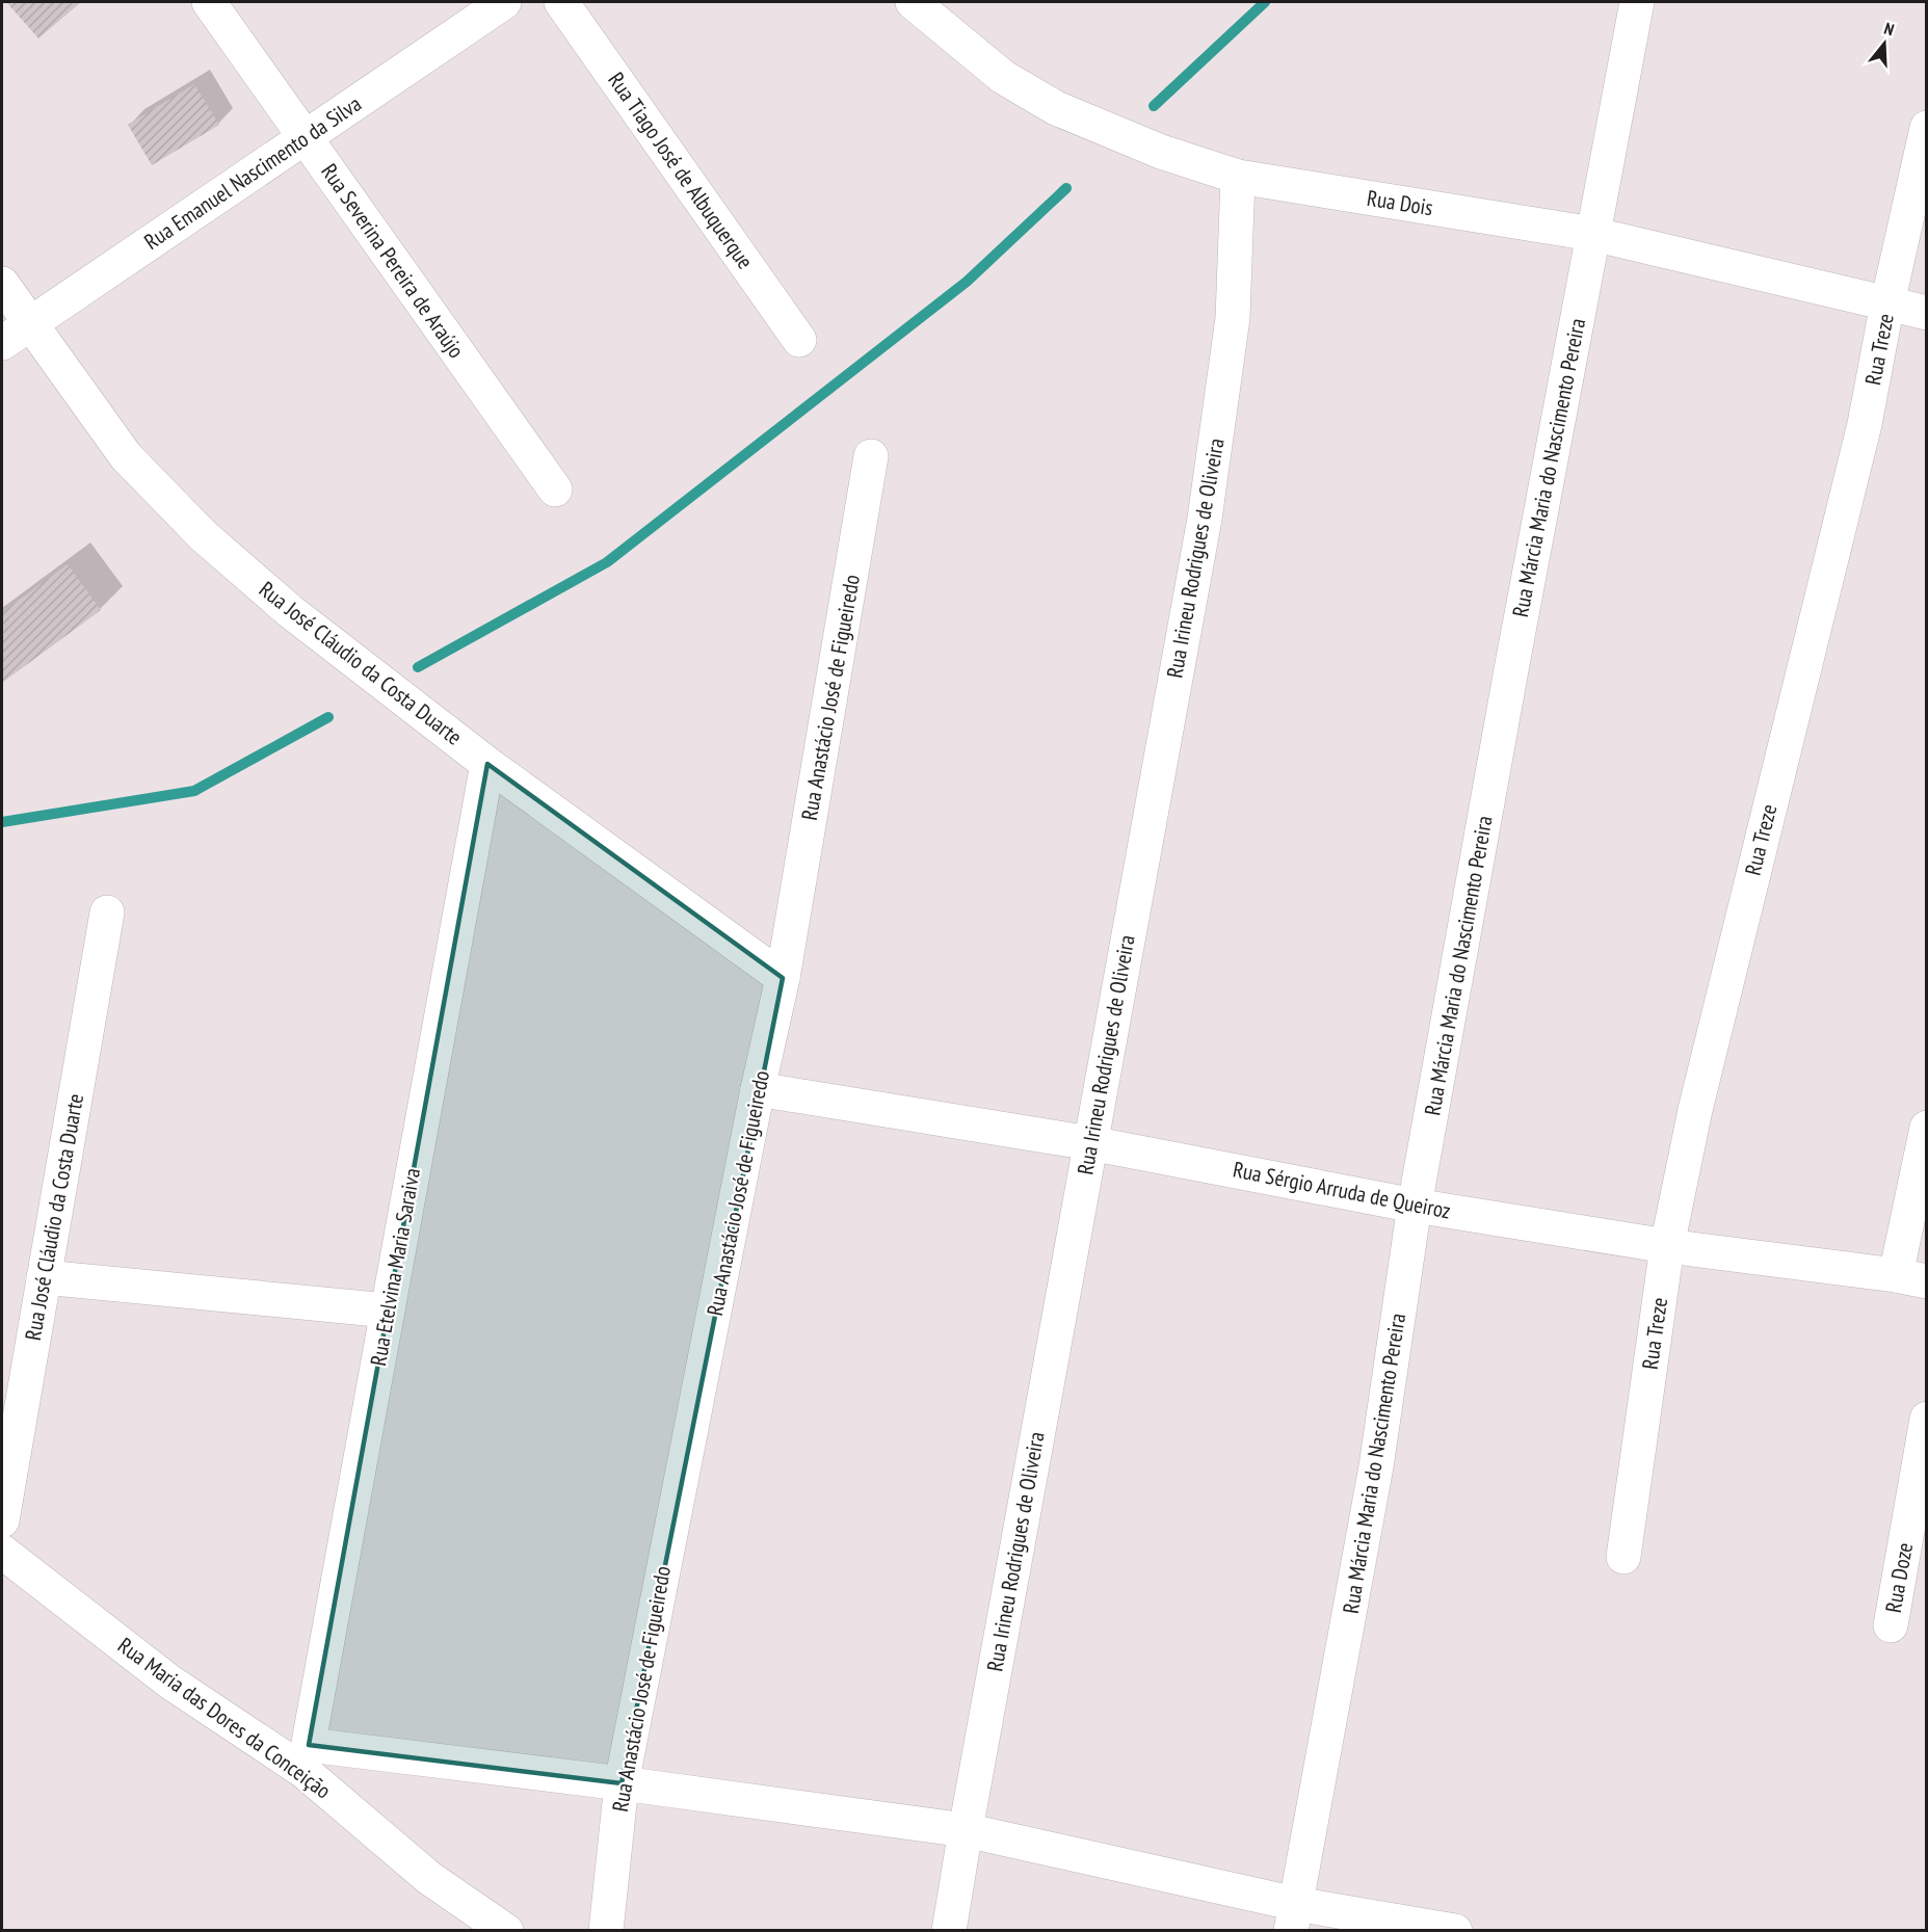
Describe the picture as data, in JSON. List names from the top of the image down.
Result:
{
  "streets": {
    "street": [
      "Rua Tiago José de Albuquerque",
      "Rua Emanuel Nascimento da Silva",
      "Rua Dois",
      "Rua Severina Pereira de Araújo",
      "Rua Treze",
      "Rua Márcia Maria do Nascimento Pereira",
      "Rua Irineu Rodrigues de Oliveira",
      "Rua José Cláudio da Costa Duarte",
      "Rua Anastácio José de Figueiredo",
      "Rua Sérgio Arruda de Queiroz",
      "Rua Etelvina Maria Saraiva",
      "Rua Doze",
      "Rua Maria das Dores da Conceição"
    ]
  },
  "crossings": [
    ["Rua Emanuel Nascimento da Silva", "Rua Severina Pereira de Araújo"],
    ["Rua Emanuel Nascimento da Silva", "Rua José Cláudio da Costa Duarte"],
    ["Rua Dois", "Rua Treze"],
    ["Rua Dois", "Rua Márcia Maria do Nascimento Pereira"],
    ["Rua Dois", "Rua Irineu Rodrigues de Oliveira"],
    ["Rua Treze", "Rua Sérgio Arruda de Queiroz"],
    ["Rua Márcia Maria do Nascimento Pereira", "Rua Sérgio Arruda de Queiroz"],
    ["Rua Irineu Rodrigues de Oliveira", "Rua Sérgio Arruda de Queiroz"],
    ["Rua José Cláudio da Costa Duarte", "Rua Anastácio José de Figueiredo"],
    ["Rua José Cláudio da Costa Duarte", "Rua Etelvina Maria Saraiva"],
    ["Rua Anastácio José de Figueiredo", "Rua Sérgio Arruda de Queiroz"],
    ["Rua Etelvina Maria Saraiva", "Rua Maria das Dores da Conceição"]
  ],
  "north": "top"
}
